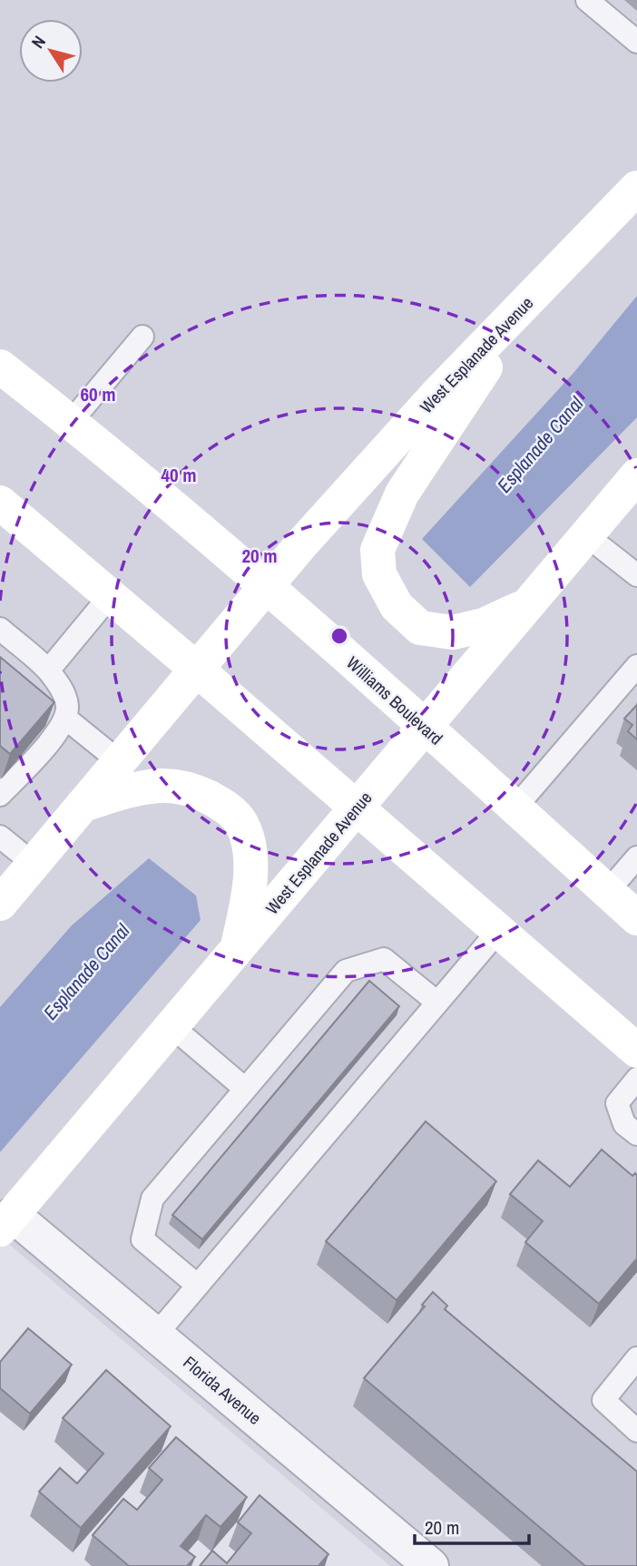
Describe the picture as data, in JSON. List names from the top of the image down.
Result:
{
  "streets": {
    "main road": ["West Esplanade Avenue", "Williams Boulevard"],
    "street": ["Florida Avenue"]
  },
  "crossings": [
    ["West Esplanade Avenue", "Williams Boulevard"],
    ["West Esplanade Avenue", "Florida Avenue"]
  ],
  "water": ["Esplanade Canal"],
  "scale_bar": "20 m",
  "north": "top left",
  "rings": ["60 m", "40 m", "20 m"]
}
